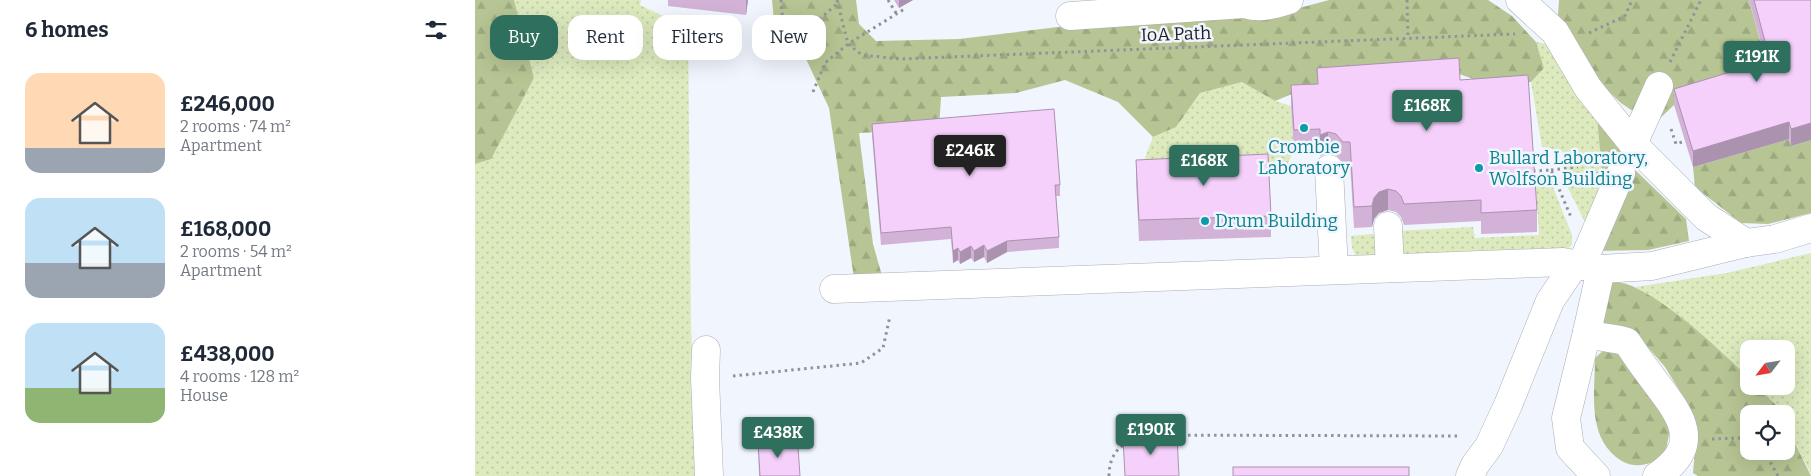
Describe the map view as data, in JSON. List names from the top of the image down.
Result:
{
  "streets": {
    "path": ["IoA Path"]
  },
  "places": ["Crombie Laboratory", "Bullard Laboratory, Wolfson Building", "Drum Building"],
  "north": "bottom left",
  "page": {
    "heading": "6 homes",
    "chip": [
      "Buy",
      "Rent",
      "Filters",
      "New"
    ],
    "price": [
      "£191K",
      "£168K",
      "£246K",
      "£168K",
      "£190K",
      "£438K"
    ],
    "list": [
      {
        "name": "£246,000",
        "note": "2 rooms · 74 m² · Apartment"
      },
      {
        "name": "£168,000",
        "note": "2 rooms · 54 m² · Apartment"
      },
      {
        "name": "£438,000",
        "note": "4 rooms · 128 m² · House"
      }
    ]
  }
}
